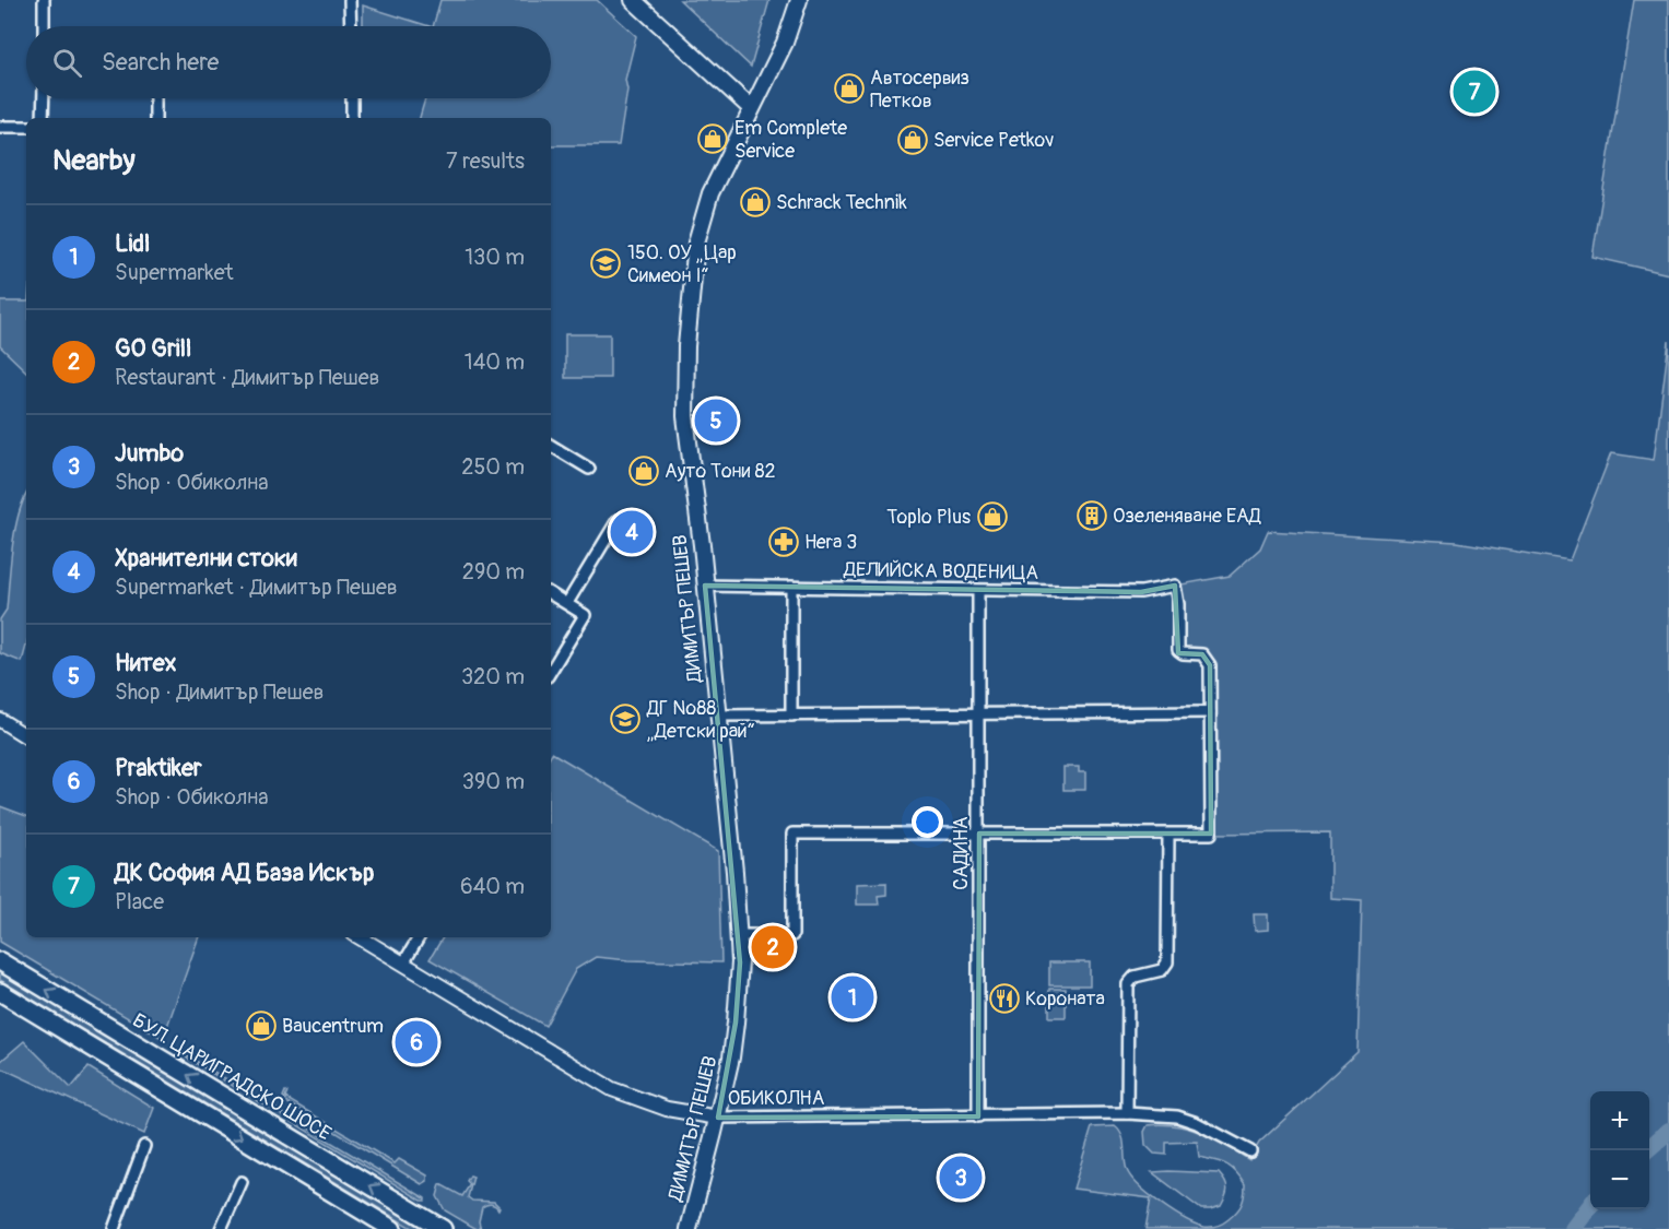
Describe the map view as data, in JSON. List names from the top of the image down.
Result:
{
  "streets": {
    "highway": ["БУЛ. ЦАРИГРАДСКО ШОСЕ"],
    "main road": ["ДИМИТЪР ПЕШЕВ"],
    "street": ["ДЕЛИЙСКА ВОДЕНИЦА", "САДИНА", "ОБИКОЛНА"]
  },
  "crossings": [
    ["ДЕЛИЙСКА ВОДЕНИЦА", "ДИМИТЪР ПЕШЕВ"],
    ["ДЕЛИЙСКА ВОДЕНИЦА", "САДИНА"],
    ["ДИМИТЪР ПЕШЕВ", "ОБИКОЛНА"],
    ["САДИНА", "ОБИКОЛНА"]
  ],
  "places": {
    "shop": [
      "Автосервиз Петков",
      "Em Complete Service",
      "Service Petkov",
      "Schrack Technik",
      "Ауто Тони 82",
      "Toplo Plus",
      "Baucentrum"
    ],
    "school or university": ["150. ОУ „Цар Симеон I“", "ДГ №88 „Детски рай“"],
    "building": ["Озеленяване ЕАД"],
    "pharmacy": ["Hera 3"],
    "restaurant": ["Короната"]
  },
  "page": {
    "search": "Search here",
    "pins": [
      "7",
      "5",
      "4",
      "2",
      "1",
      "6",
      "3"
    ],
    "heading": ["Nearby", "7 results"],
    "list": [
      {
        "mark": "1",
        "name": "Lidl",
        "note": "Supermarket",
        "value": "130 m"
      },
      {
        "mark": "2",
        "name": "GO Grill",
        "note": "Restaurant · Димитър Пешев",
        "value": "140 m"
      },
      {
        "mark": "3",
        "name": "Jumbo",
        "note": "Shop · Обиколна",
        "value": "250 m"
      },
      {
        "mark": "4",
        "name": "Хранителни стоки",
        "note": "Supermarket · Димитър Пешев",
        "value": "290 m"
      },
      {
        "mark": "5",
        "name": "Нитех",
        "note": "Shop · Димитър Пешев",
        "value": "320 m"
      },
      {
        "mark": "6",
        "name": "Praktiker",
        "note": "Shop · Обиколна",
        "value": "390 m"
      },
      {
        "mark": "7",
        "name": "ДК София АД База Искър",
        "note": "Place",
        "value": "640 m"
      }
    ],
    "map_buttons": ["+", "−"]
  }
}
